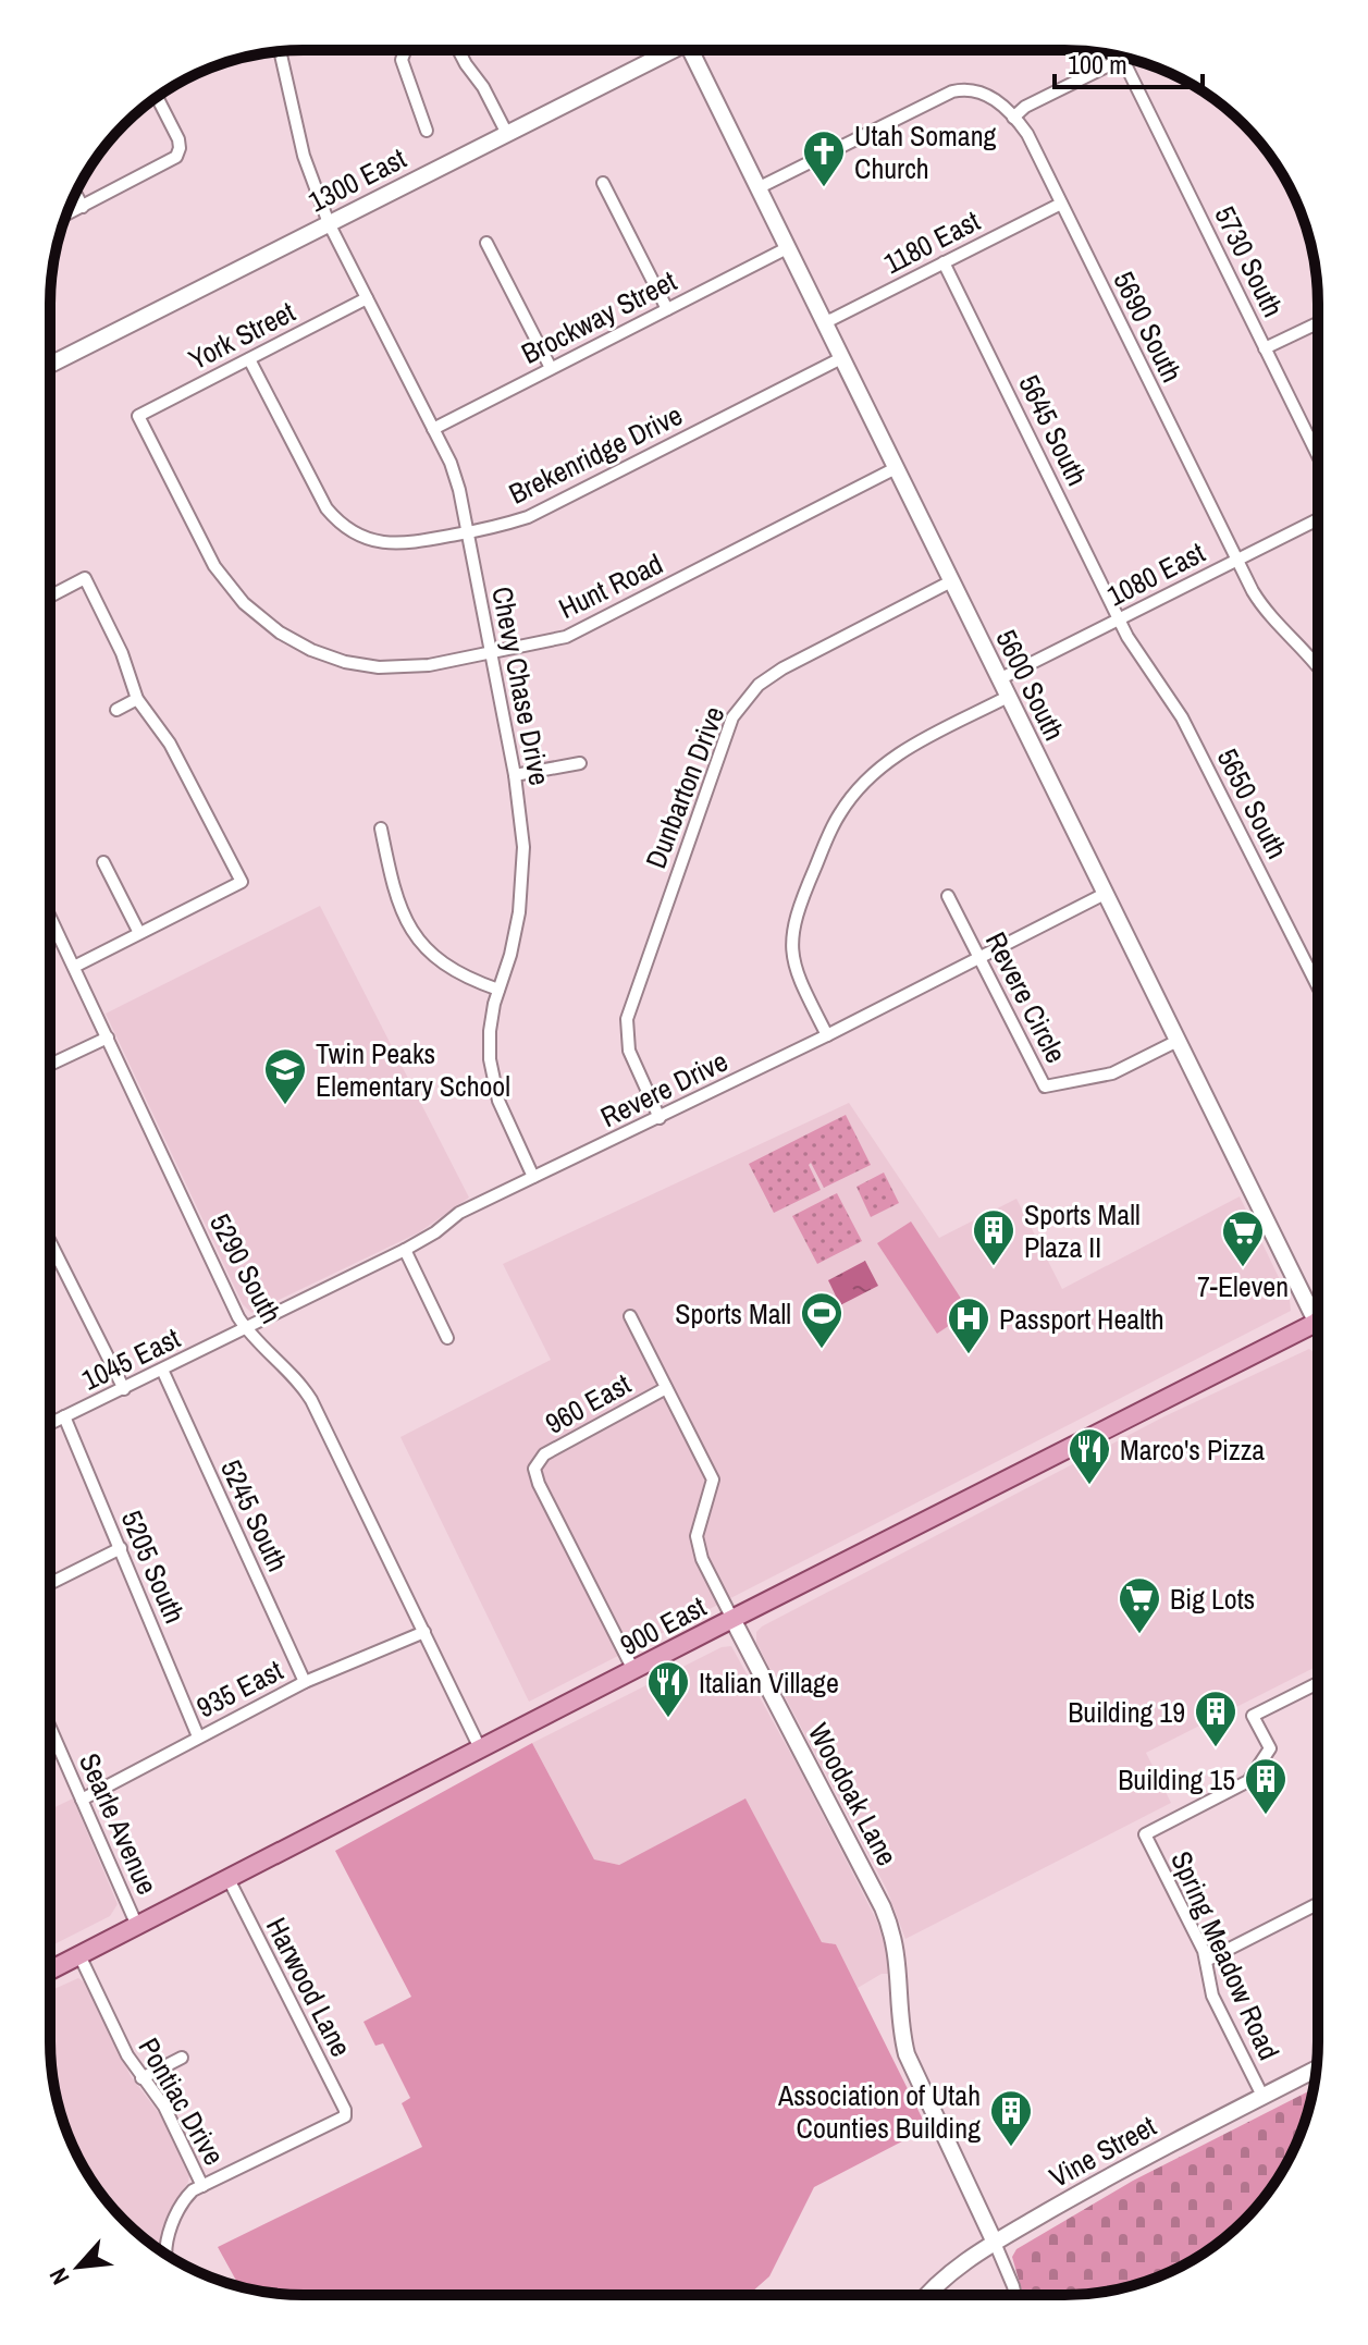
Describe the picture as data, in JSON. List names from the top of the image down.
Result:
{
  "streets": {
    "main road": [
      "1300 East",
      "5600 South",
      "900 East",
      "Woodoak Lane",
      "Vine Street"
    ],
    "street": [
      "1180 East",
      "5730 South",
      "Brockway Street",
      "5690 South",
      "York Street",
      "5645 South",
      "Brekenridge Drive",
      "1080 East",
      "Hunt Road",
      "Chevy Chase Drive",
      "Dunbarton Drive",
      "5650 South",
      "Revere Circle",
      "Revere Drive",
      "5290 South",
      "1045 East",
      "960 East",
      "5245 South",
      "5205 South",
      "935 East",
      "Searle Avenue",
      "Spring Meadow Road",
      "Harwood Lane",
      "Pontiac Drive"
    ]
  },
  "crossings": [
    ["1300 East", "Chevy Chase Drive"],
    ["1180 East", "5690 South"],
    ["1180 East", "5645 South"],
    ["1180 East", "5600 South"],
    ["Brockway Street", "5600 South"],
    ["Brockway Street", "Chevy Chase Drive"],
    ["5690 South", "1080 East"],
    ["York Street", "Brekenridge Drive"],
    ["York Street", "Hunt Road"],
    ["York Street", "Chevy Chase Drive"],
    ["5645 South", "1080 East"],
    ["5645 South", "5650 South"],
    ["Brekenridge Drive", "5600 South"],
    ["Brekenridge Drive", "Chevy Chase Drive"],
    ["1080 East", "5600 South"],
    ["1080 East", "5650 South"],
    ["Hunt Road", "5600 South"],
    ["Hunt Road", "Chevy Chase Drive"],
    ["5600 South", "Dunbarton Drive"],
    ["5600 South", "Revere Circle"],
    ["5600 South", "Revere Drive"],
    ["Chevy Chase Drive", "Revere Drive"],
    ["Dunbarton Drive", "Revere Drive"],
    ["Revere Circle", "Revere Drive"],
    ["Revere Drive", "5290 South"],
    ["Revere Drive", "1045 East"],
    ["5290 South", "1045 East"],
    ["5290 South", "900 East"],
    ["5290 South", "935 East"],
    ["1045 East", "5245 South"],
    ["1045 East", "5205 South"],
    ["960 East", "900 East"],
    ["960 East", "Woodoak Lane"],
    ["5245 South", "935 East"],
    ["5205 South", "935 East"],
    ["900 East", "Woodoak Lane"],
    ["900 East", "Searle Avenue"],
    ["900 East", "Harwood Lane"],
    ["900 East", "Pontiac Drive"],
    ["935 East", "Searle Avenue"],
    ["Woodoak Lane", "Vine Street"],
    ["Spring Meadow Road", "Vine Street"],
    ["Harwood Lane", "Pontiac Drive"]
  ],
  "places": {
    "church": ["Utah Somang Church"],
    "school or university": ["Twin Peaks Elementary School"],
    "building": [
      "Sports Mall Plaza II",
      "Building 19",
      "Building 15",
      "Association of Utah Counties Building"
    ],
    "supermarket": ["7-Eleven", "Big Lots"],
    "sports": ["Sports Mall"],
    "hospital": ["Passport Health"],
    "restaurant": ["Marco's Pizza", "Italian Village"]
  },
  "scale_bar": "100 m",
  "north": "bottom left"
}
